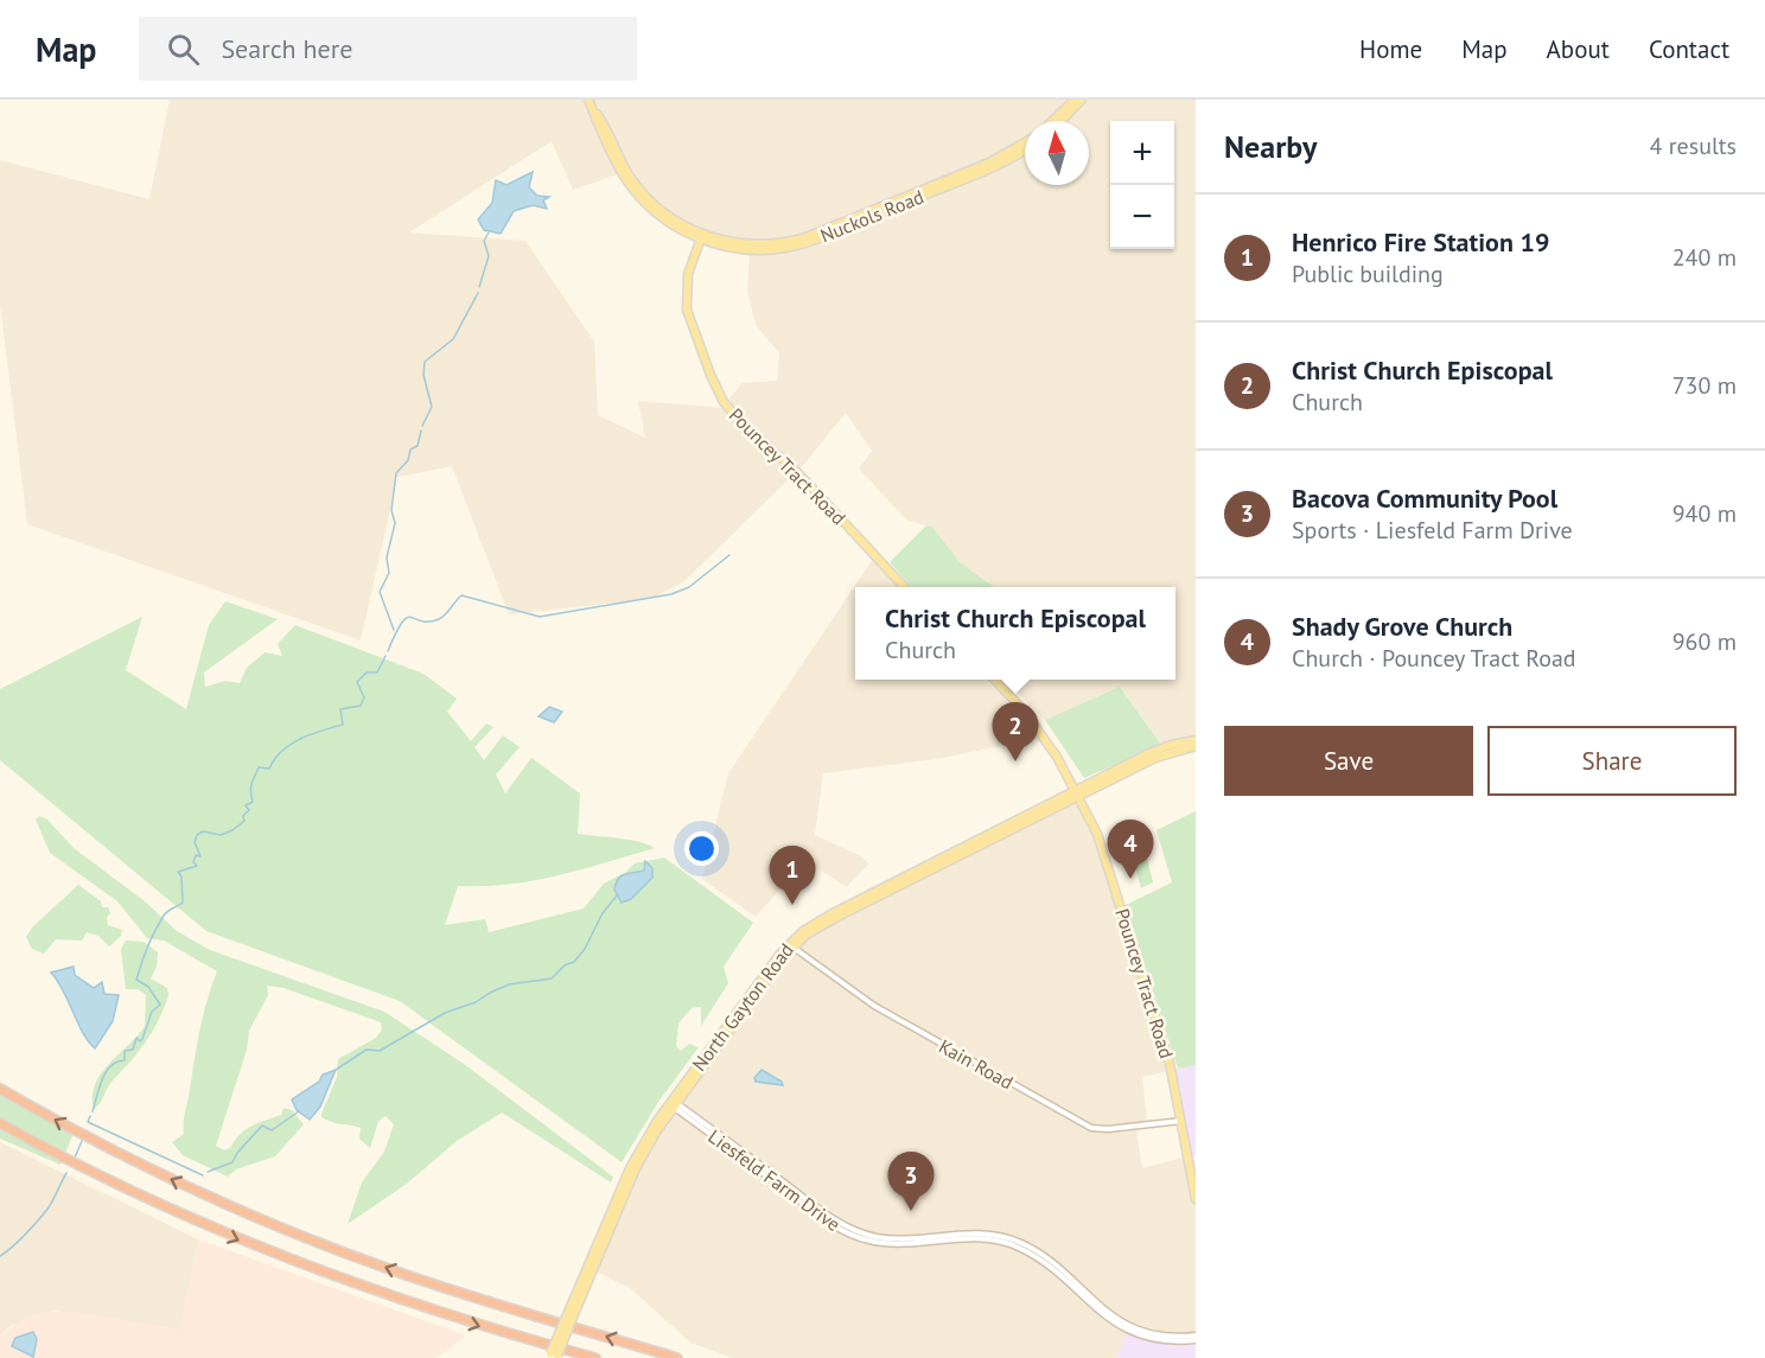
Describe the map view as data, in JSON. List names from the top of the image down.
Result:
{
  "streets": {
    "main road": ["Nuckols Road", "Pouncey Tract Road", "North Gayton Road"],
    "street": ["Kain Road", "Liesfeld Farm Drive"]
  },
  "crossings": [
    ["Nuckols Road", "Pouncey Tract Road"],
    ["Pouncey Tract Road", "North Gayton Road"],
    ["Pouncey Tract Road", "Kain Road"],
    ["North Gayton Road", "Kain Road"],
    ["North Gayton Road", "Liesfeld Farm Drive"]
  ],
  "north": "top",
  "page": {
    "header": "Map",
    "search": "Search here",
    "nav": [
      "Home",
      "Map",
      "About",
      "Contact"
    ],
    "heading": ["Nearby", "4 results"],
    "map_buttons": ["+", "−"],
    "list": [
      {
        "mark": "1",
        "name": "Henrico Fire Station 19",
        "note": "Public building",
        "value": "240 m"
      },
      {
        "mark": "2",
        "name": "Christ Church Episcopal",
        "note": "Church",
        "value": "730 m"
      },
      {
        "mark": "3",
        "name": "Bacova Community Pool",
        "note": "Sports · Liesfeld Farm Drive",
        "value": "940 m"
      },
      {
        "mark": "4",
        "name": "Shady Grove Church",
        "note": "Church · Pouncey Tract Road",
        "value": "960 m"
      }
    ],
    "popup": ["Christ Church Episcopal", "Church"],
    "pins": [
      "2",
      "4",
      "1",
      "3"
    ],
    "buttons": ["Save", "Share"]
  }
}
